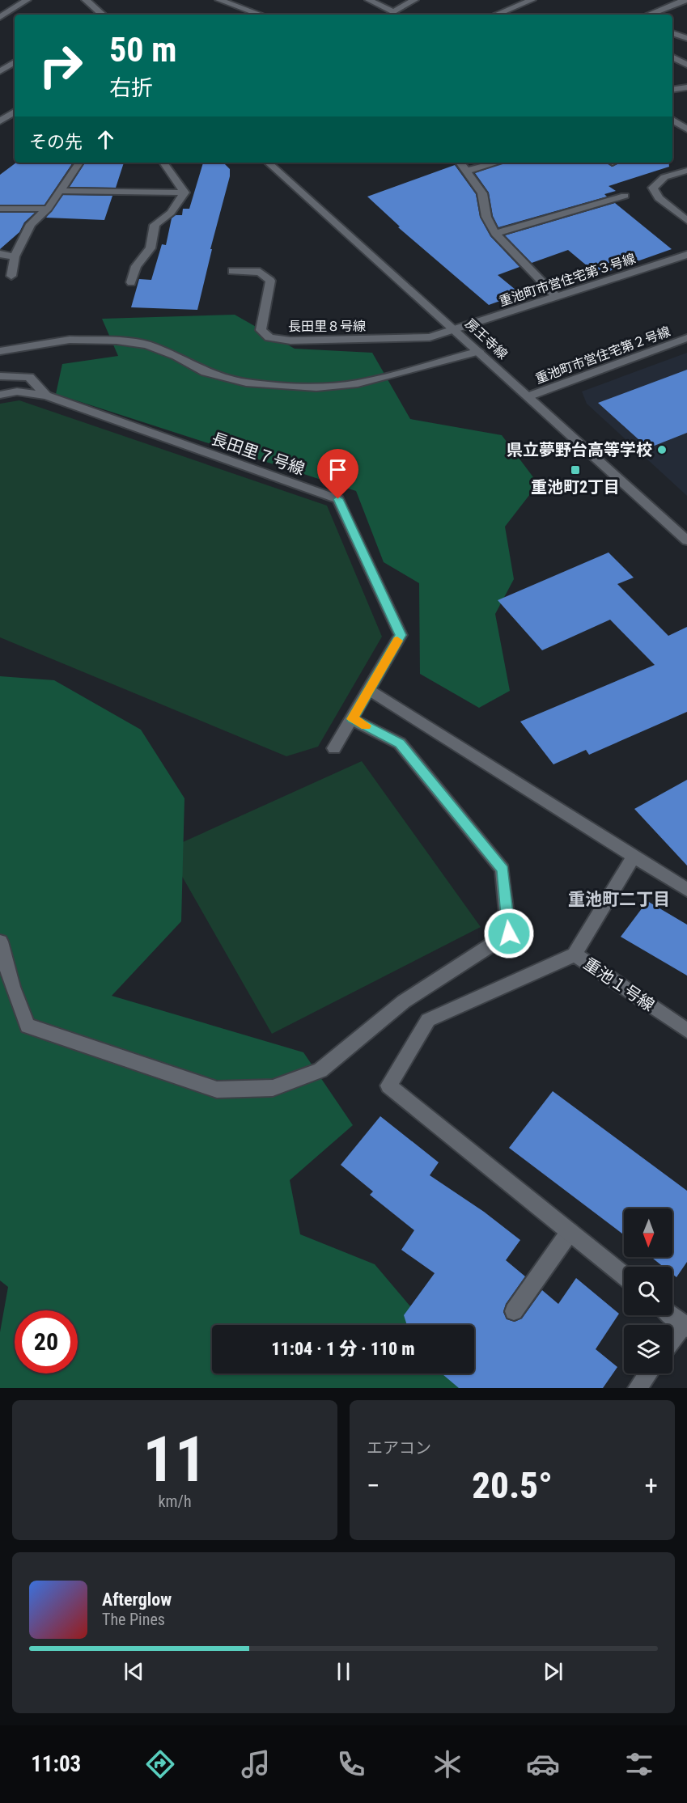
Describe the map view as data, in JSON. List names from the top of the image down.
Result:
{
  "streets": {
    "street": [
      "重池町市営住宅第３号線",
      "長田里８号線",
      "房王寺線",
      "重池町市営住宅第２号線",
      "長田里７号線",
      "重池１号線"
    ]
  },
  "crossings": [
    ["重池町市営住宅第３号線", "長田里８号線"],
    ["重池町市営住宅第３号線", "房王寺線"],
    ["長田里８号線", "房王寺線"],
    ["房王寺線", "重池町市営住宅第２号線"]
  ],
  "districts": ["重池町二丁目"],
  "places": {
    "other": ["県立夢野台高等学校"],
    "transit": ["重池町2丁目"]
  },
  "north": "bottom",
  "page": {
    "turn": ["50 m", "右折"],
    "then": "その先",
    "limit": "20",
    "trip": "11:04 · 1 分 · 110 m",
    "tile": [
      ["11", "km/h"],
      "エアコン"
    ],
    "heat": ["−", "20.5°", "+"],
    "song": ["Afterglow", "The Pines"],
    "tabs": "11:03"
  }
}
